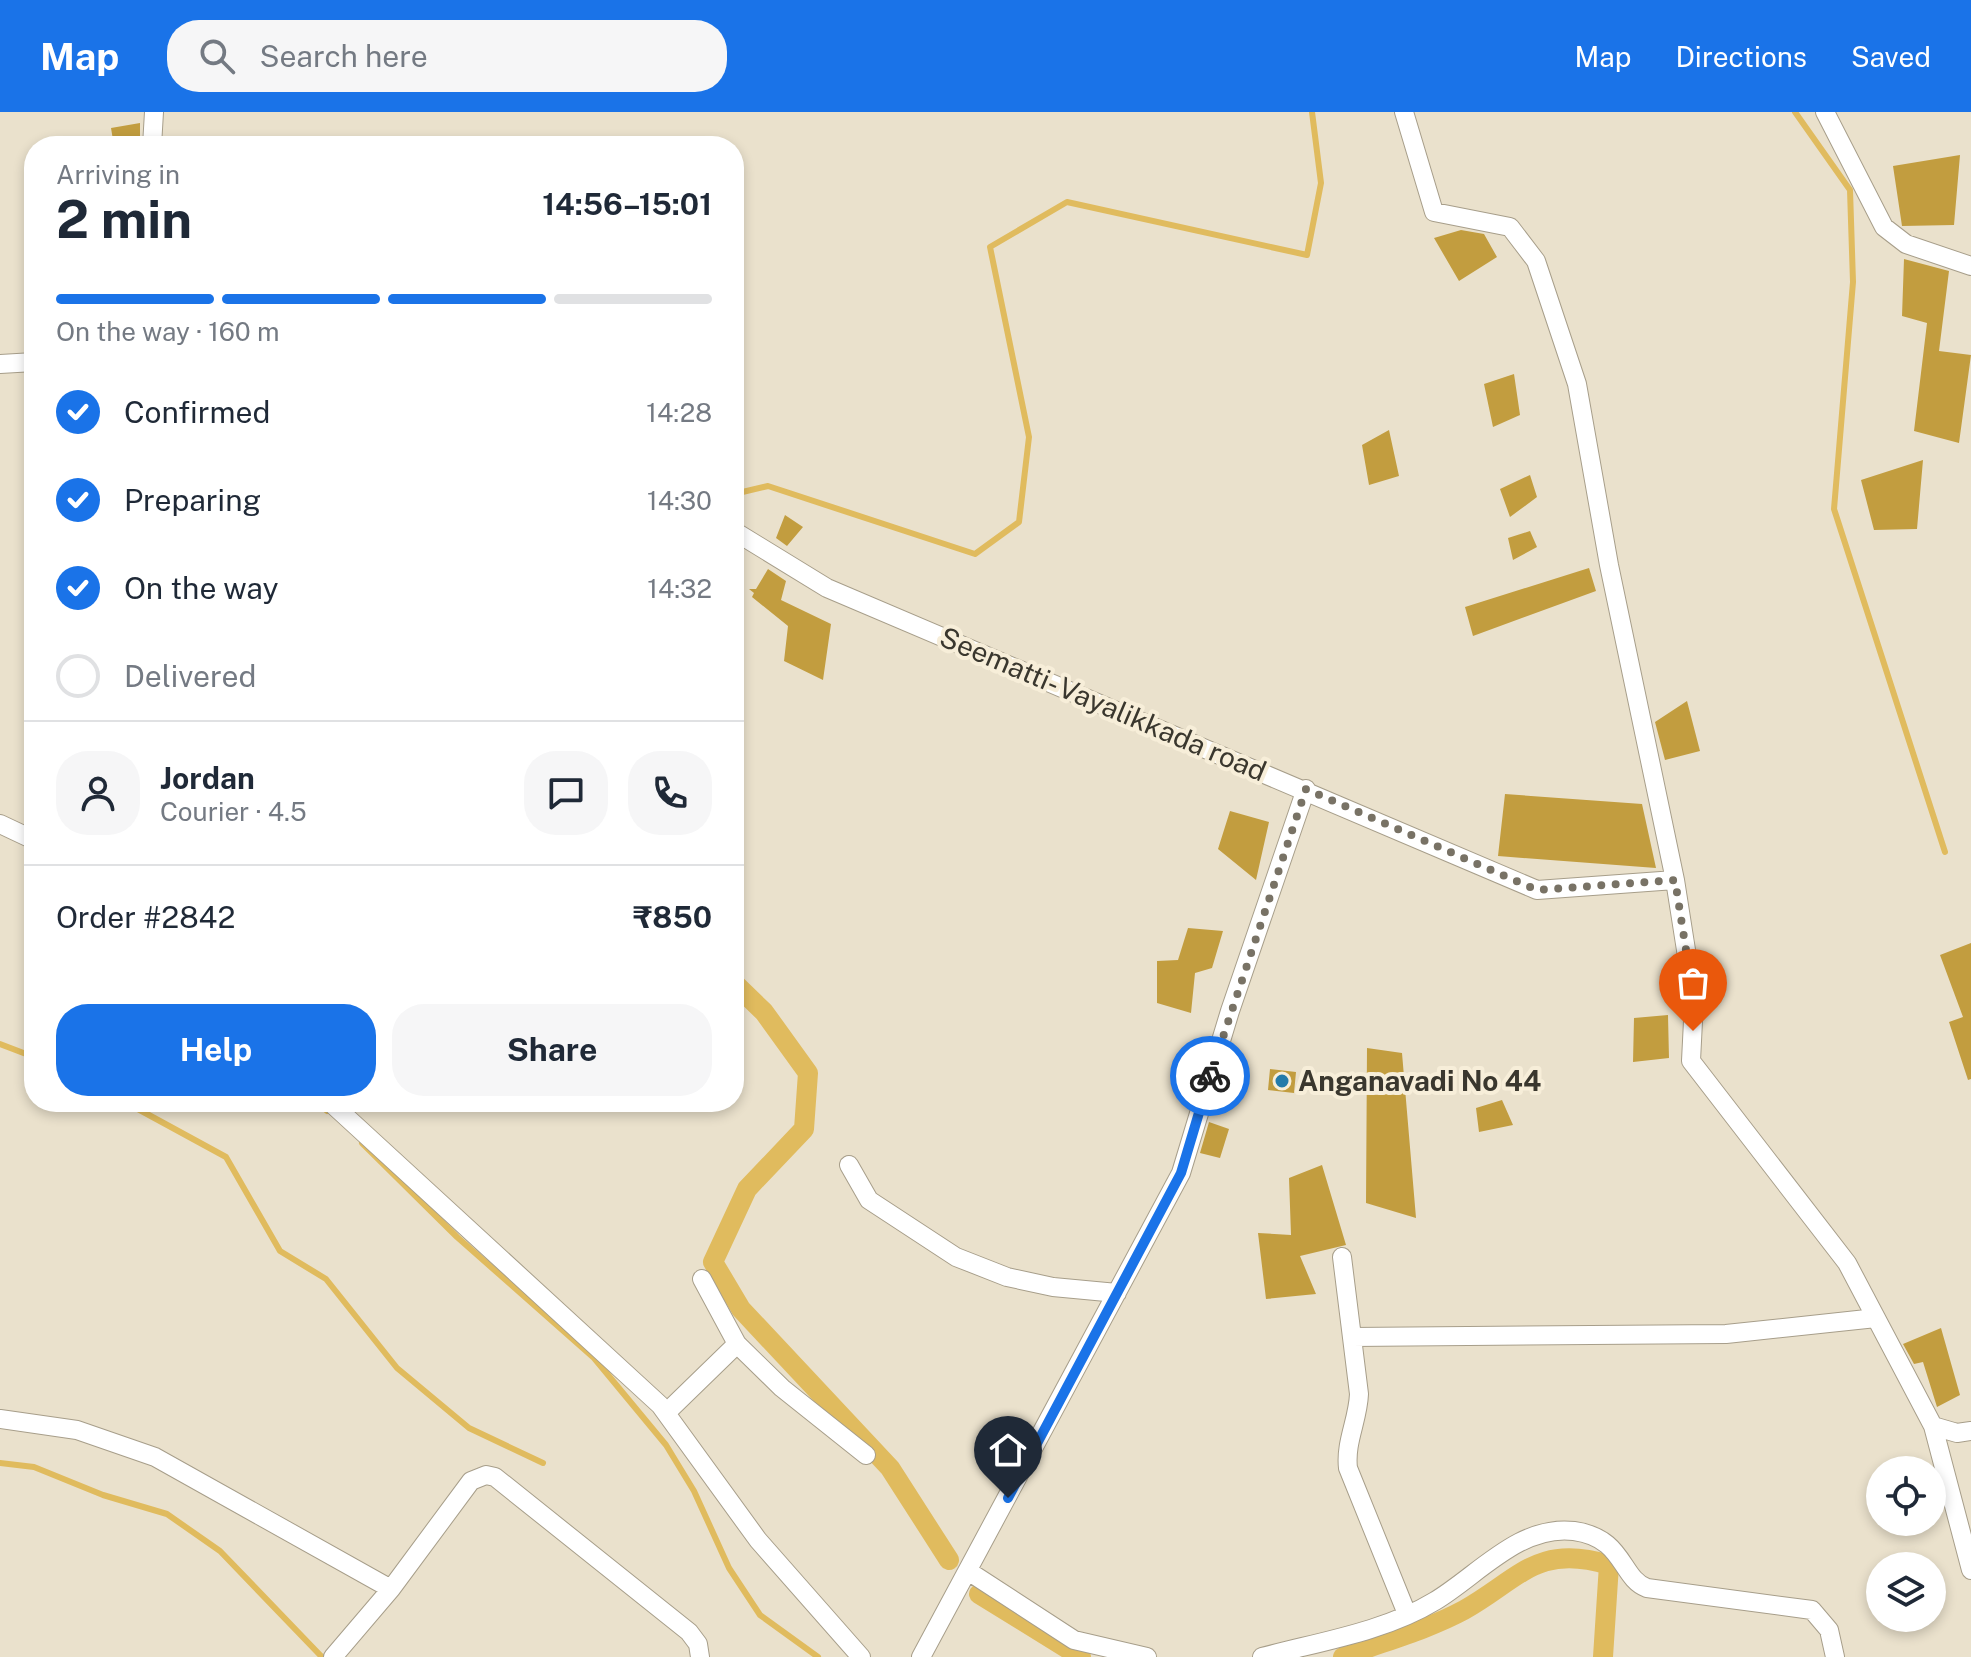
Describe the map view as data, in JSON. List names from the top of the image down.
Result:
{
  "streets": {
    "street": ["Seematti- Vayalikkada road"]
  },
  "places": ["Anganavadi No 44"],
  "page": {
    "header": "Map",
    "search": "Search here",
    "nav": ["Map", "Directions", "Saved"],
    "heading": ["2 min", "Arriving in", "14:56–15:01"],
    "panel": [
      "Jordan",
      "Courier · 4.5",
      "Order #2842",
      "₹850"
    ],
    "bar": "On the way · 160 m",
    "list": [
      ["Confirmed", "14:28"],
      ["Preparing", "14:30"],
      ["On the way", "14:32"],
      "Delivered"
    ],
    "buttons": ["Help", "Share"]
  }
}
